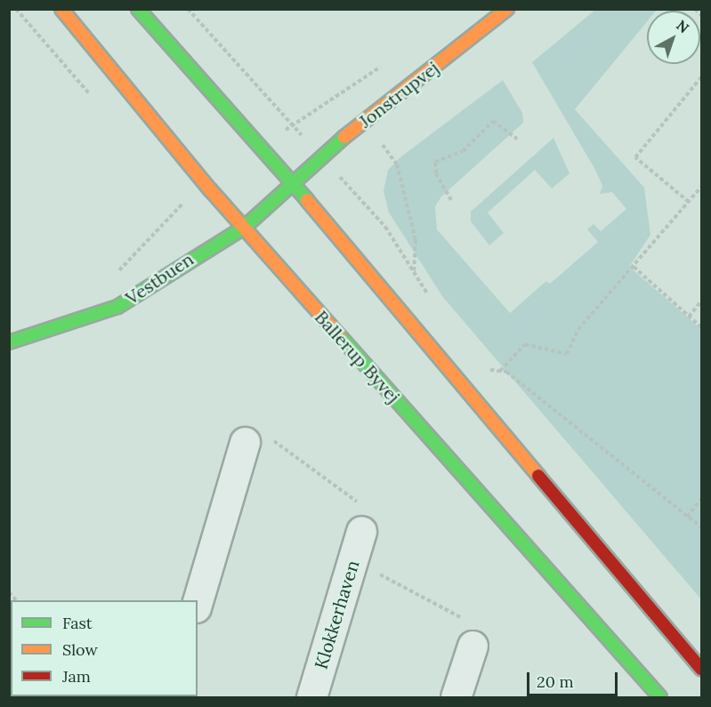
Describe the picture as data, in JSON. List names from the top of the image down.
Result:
{
  "streets": {
    "main road": ["Jonstrupvej", "Vestbuen", "Ballerup Byvej"],
    "street": ["Klokkerhaven"]
  },
  "crossings": [
    ["Jonstrupvej", "Vestbuen"],
    ["Vestbuen", "Ballerup Byvej"]
  ],
  "legend": ["Fast", "Slow", "Jam"],
  "scale_bar": "20 m",
  "north": "top right"
}
